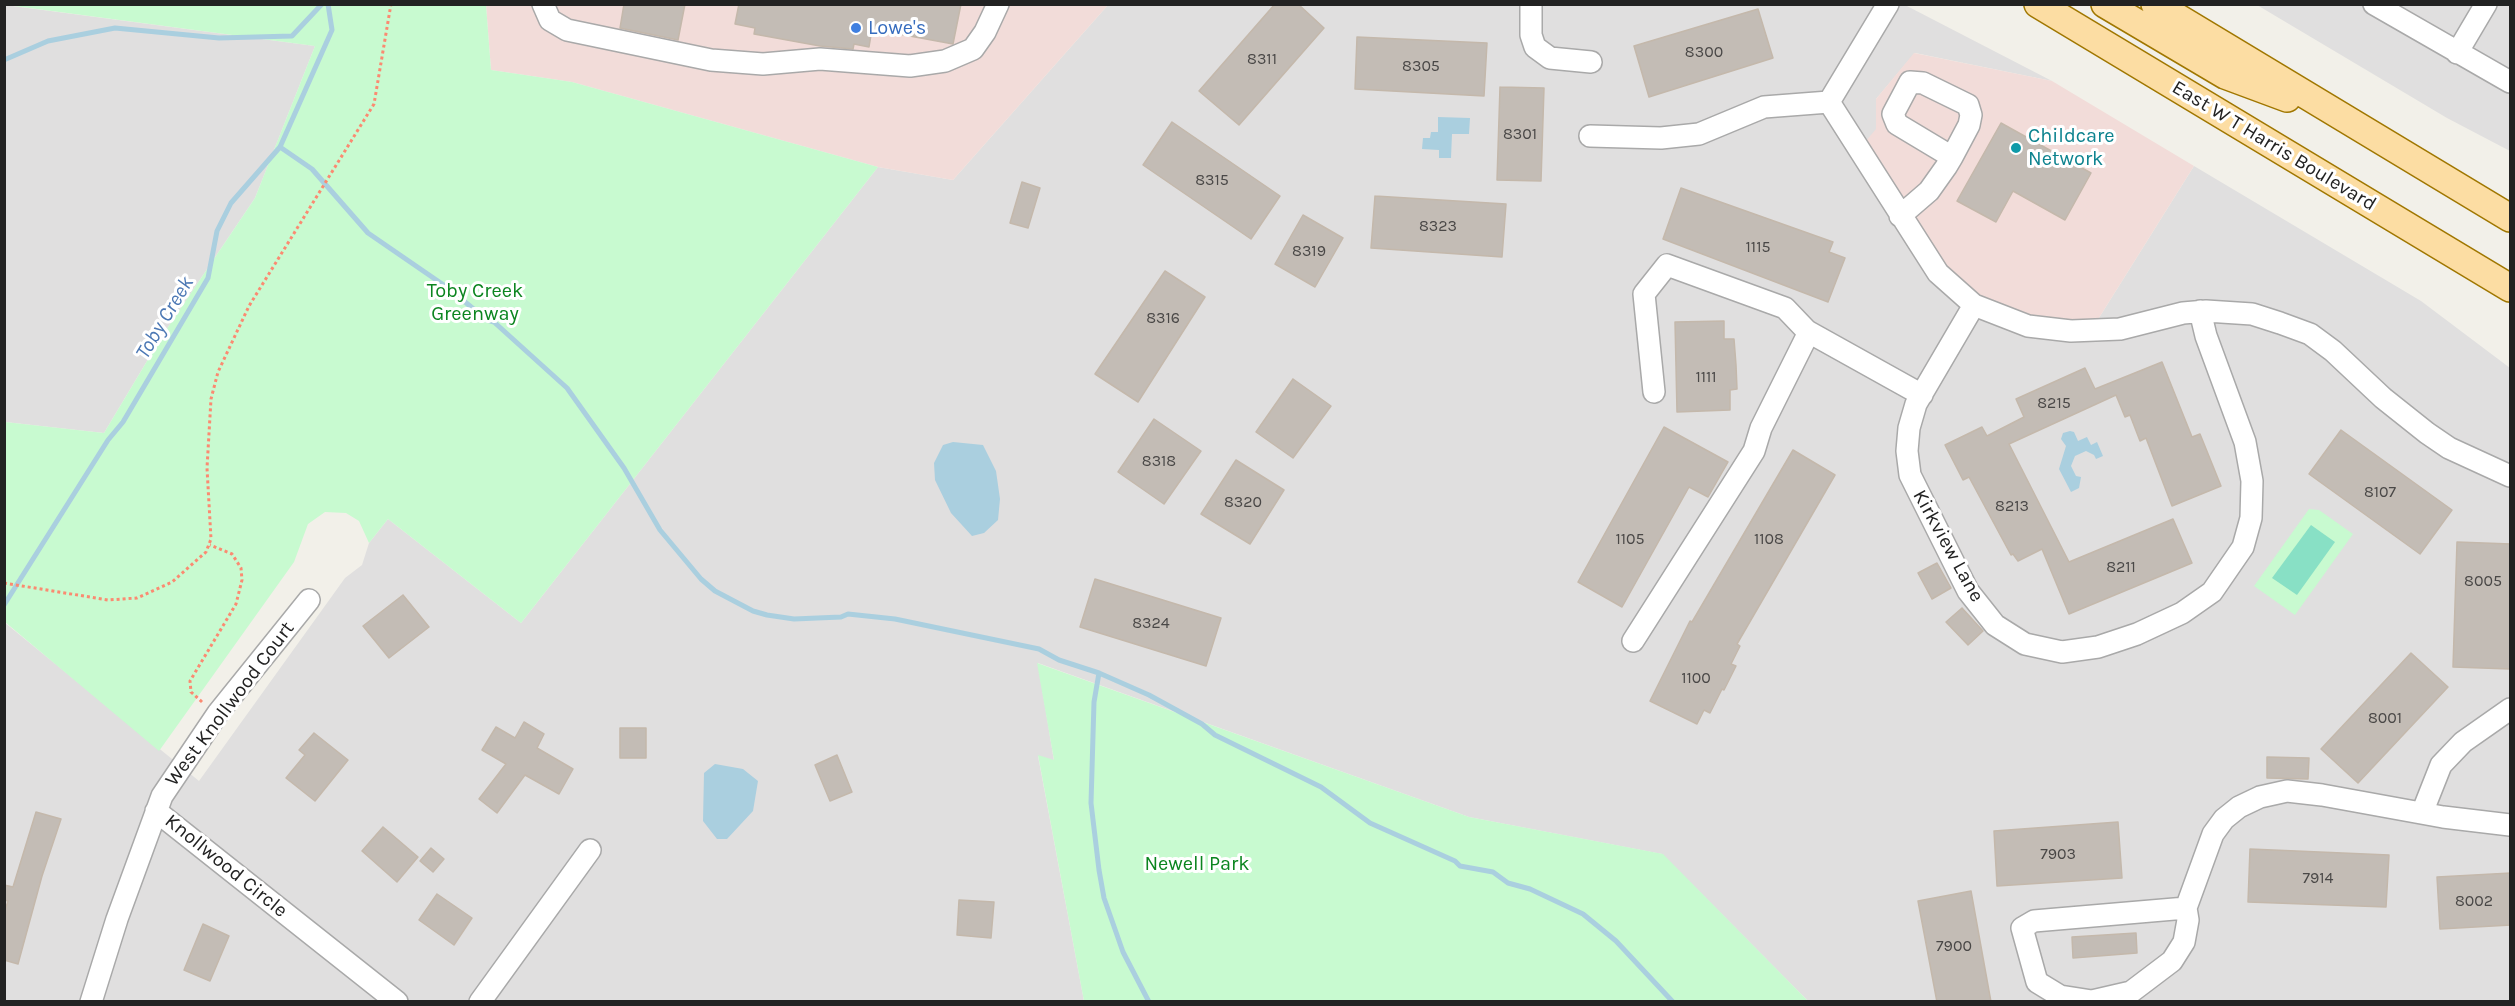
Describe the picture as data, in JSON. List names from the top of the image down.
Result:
{
  "streets": {
    "main road": ["East W T Harris Boulevard"],
    "street": ["Kirkview Lane", "West Knollwood Court", "Knollwood Circle"]
  },
  "crossings": [
    ["West Knollwood Court", "Knollwood Circle"]
  ],
  "water": ["Toby Creek"],
  "parks": ["Toby Creek Greenway", "Newell Park"],
  "places": ["Lowe's", "Childcare Network"],
  "house_numbers": [
    "8300",
    "8311",
    "8305",
    "8301",
    "8315",
    "8323",
    "1115",
    "8319",
    "8316",
    "1111",
    "8215",
    "8318",
    "8107",
    "8320",
    "8213",
    "1105",
    "1108",
    "8211",
    "8005",
    "8324",
    "1100",
    "8001",
    "7903",
    "7914",
    "8002",
    "7900"
  ]
}
